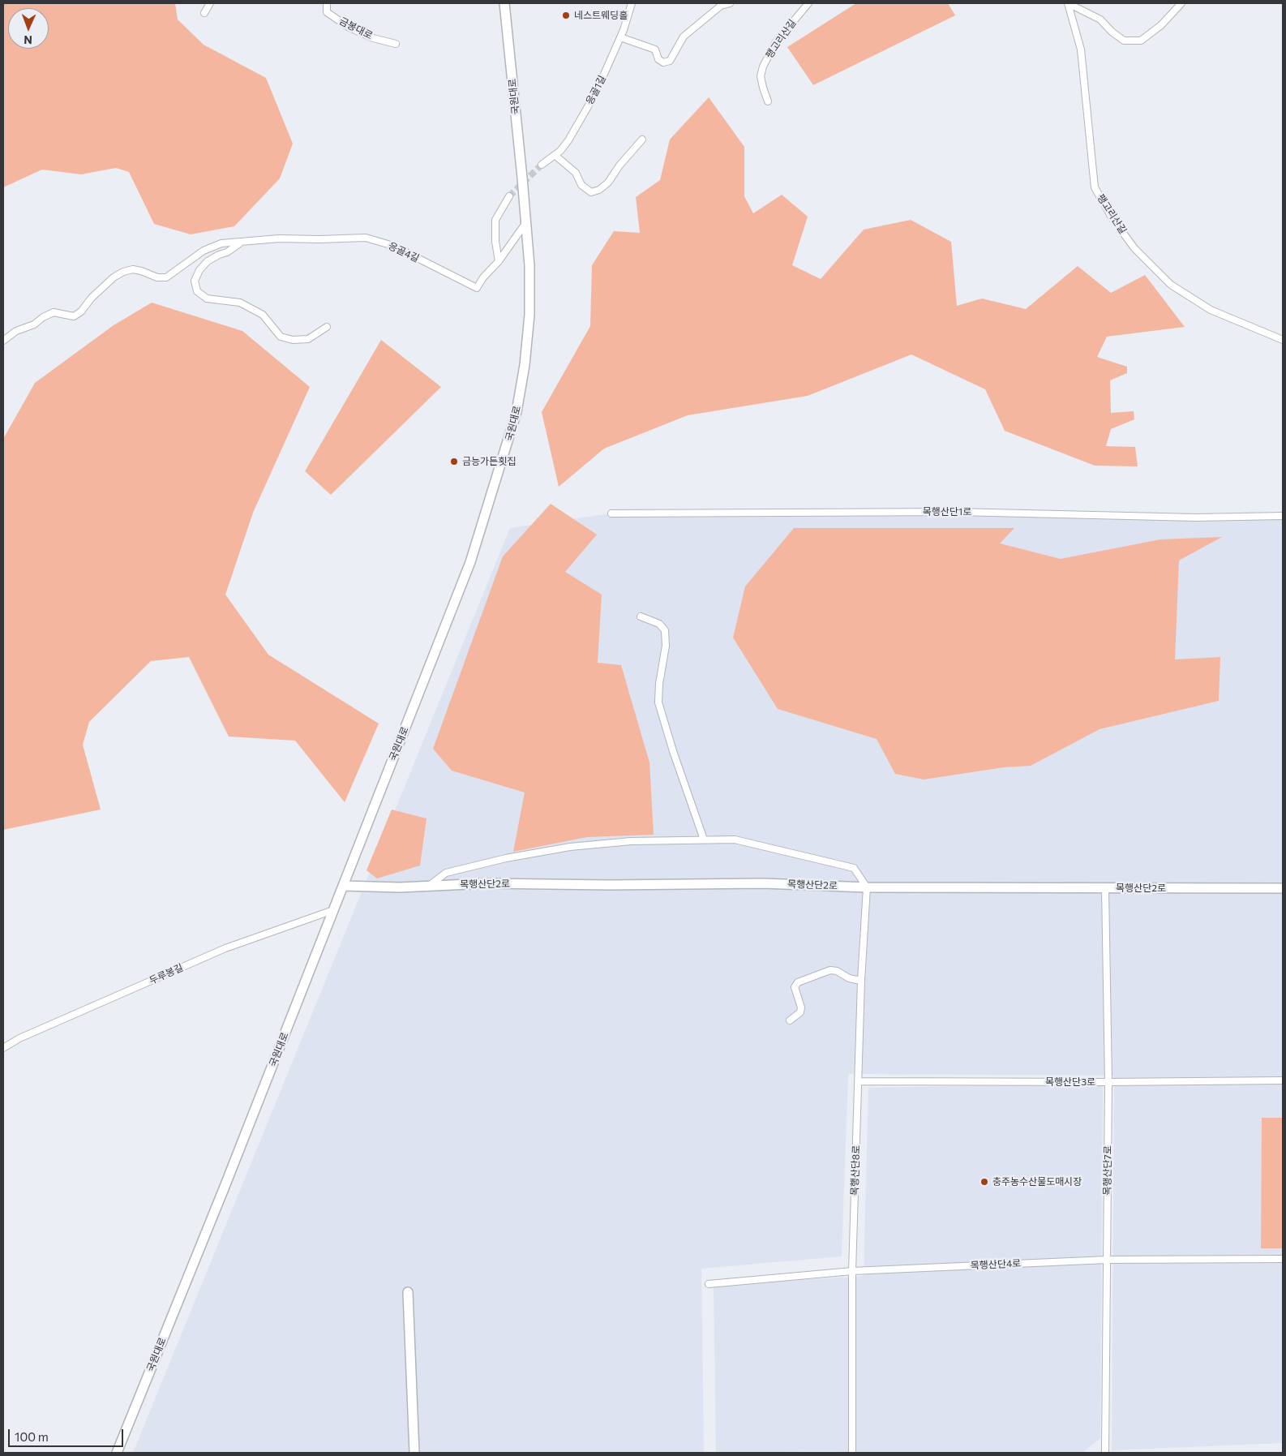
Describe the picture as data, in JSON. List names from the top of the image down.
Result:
{
  "streets": {
    "street": [
      "금봉대로",
      "팽고리산길",
      "응골1길",
      "국원대로",
      "응골4길",
      "목행산단1로",
      "목행산단2로",
      "두루봉길",
      "목행산단3로",
      "목행산단8로",
      "목행산단7로",
      "목행산단4로"
    ]
  },
  "crossings": [
    ["국원대로", "응골4길"],
    ["국원대로", "목행산단2로"],
    ["국원대로", "두루봉길"],
    ["목행산단2로", "목행산단8로"],
    ["목행산단2로", "목행산단7로"],
    ["목행산단3로", "목행산단8로"],
    ["목행산단3로", "목행산단7로"],
    ["목행산단8로", "목행산단4로"],
    ["목행산단7로", "목행산단4로"]
  ],
  "places": ["네스트웨딩홀", "금능가든횟집", "충주농수산물도매시장"],
  "scale_bar": "100 m",
  "north": "bottom"
}
